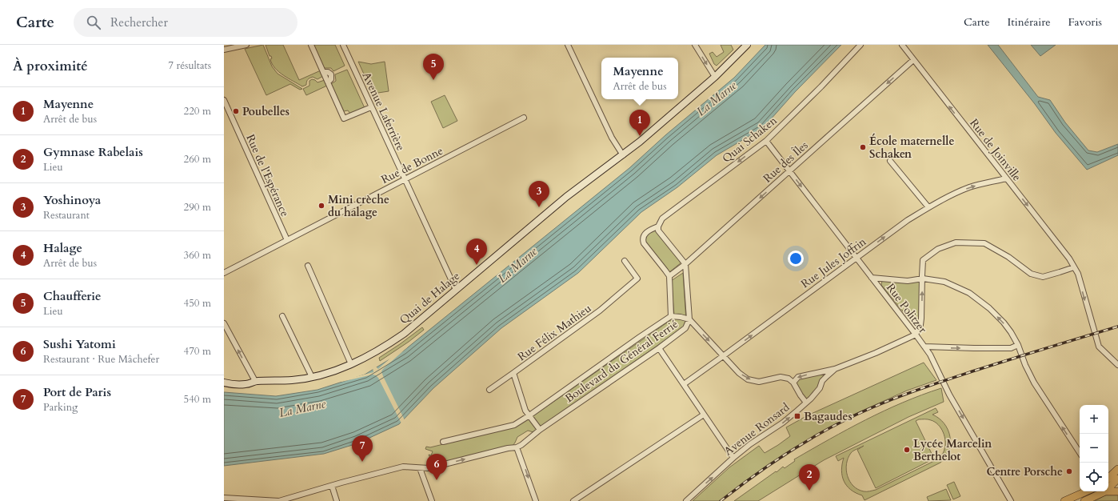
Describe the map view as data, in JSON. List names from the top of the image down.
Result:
{
  "streets": {
    "street": [
      "Avenue Laferrière",
      "Quai Schaken",
      "Rue de Joinville",
      "Rue des Îles",
      "Rue de Bonne",
      "Rue de l'Espérance",
      "Rue Jules Joffrin",
      "Quai de Halage",
      "Rue Politzer",
      "Rue Félix Mathieu",
      "Boulevard du Général Ferrié",
      "Avenue Ronsard"
    ]
  },
  "crossings": [
    ["Avenue Laferrière", "Rue de Bonne"],
    ["Avenue Laferrière", "Quai de Halage"],
    ["Quai Schaken", "Rue Politzer"],
    ["Rue de Joinville", "Rue des Îles"],
    ["Rue de Joinville", "Rue Jules Joffrin"],
    ["Rue des Îles", "Rue Politzer"],
    ["Rue des Îles", "Boulevard du Général Ferrié"],
    ["Rue de Bonne", "Rue de l'Espérance"],
    ["Rue Jules Joffrin", "Rue Politzer"],
    ["Rue Félix Mathieu", "Boulevard du Général Ferrié"]
  ],
  "one_way": [
    "Quai Schaken",
    "Rue des Îles",
    "Rue Jules Joffrin",
    "Rue Politzer",
    "Avenue Ronsard"
  ],
  "water": ["La Marne"],
  "places": {
    "other": [
      "Poubelles",
      "École maternelle Schaken",
      "Mini crèche du halage",
      "Lycée Marcelin Berthelot",
      "Centre Porsche"
    ],
    "transit": ["Bagaudes"]
  },
  "page": {
    "header": "Carte",
    "search": "Rechercher",
    "nav": ["Carte", "Itinéraire", "Favoris"],
    "heading": ["À proximité", "7 résultats"],
    "pins": [
      "5",
      "1",
      "3",
      "4",
      "7",
      "6",
      "2"
    ],
    "popup": ["Mayenne", "Arrêt de bus"],
    "list": [
      {
        "mark": "1",
        "name": "Mayenne",
        "note": "Arrêt de bus",
        "value": "220 m"
      },
      {
        "mark": "2",
        "name": "Gymnase Rabelais",
        "note": "Lieu",
        "value": "260 m"
      },
      {
        "mark": "3",
        "name": "Yoshinoya",
        "note": "Restaurant",
        "value": "290 m"
      },
      {
        "mark": "4",
        "name": "Halage",
        "note": "Arrêt de bus",
        "value": "360 m"
      },
      {
        "mark": "5",
        "name": "Chaufferie",
        "note": "Lieu",
        "value": "450 m"
      },
      {
        "mark": "6",
        "name": "Sushi Yatomi",
        "note": "Restaurant · Rue Mâchefer",
        "value": "470 m"
      },
      {
        "mark": "7",
        "name": "Port de Paris",
        "note": "Parking",
        "value": "540 m"
      }
    ],
    "map_buttons": ["+", "−"]
  }
}
